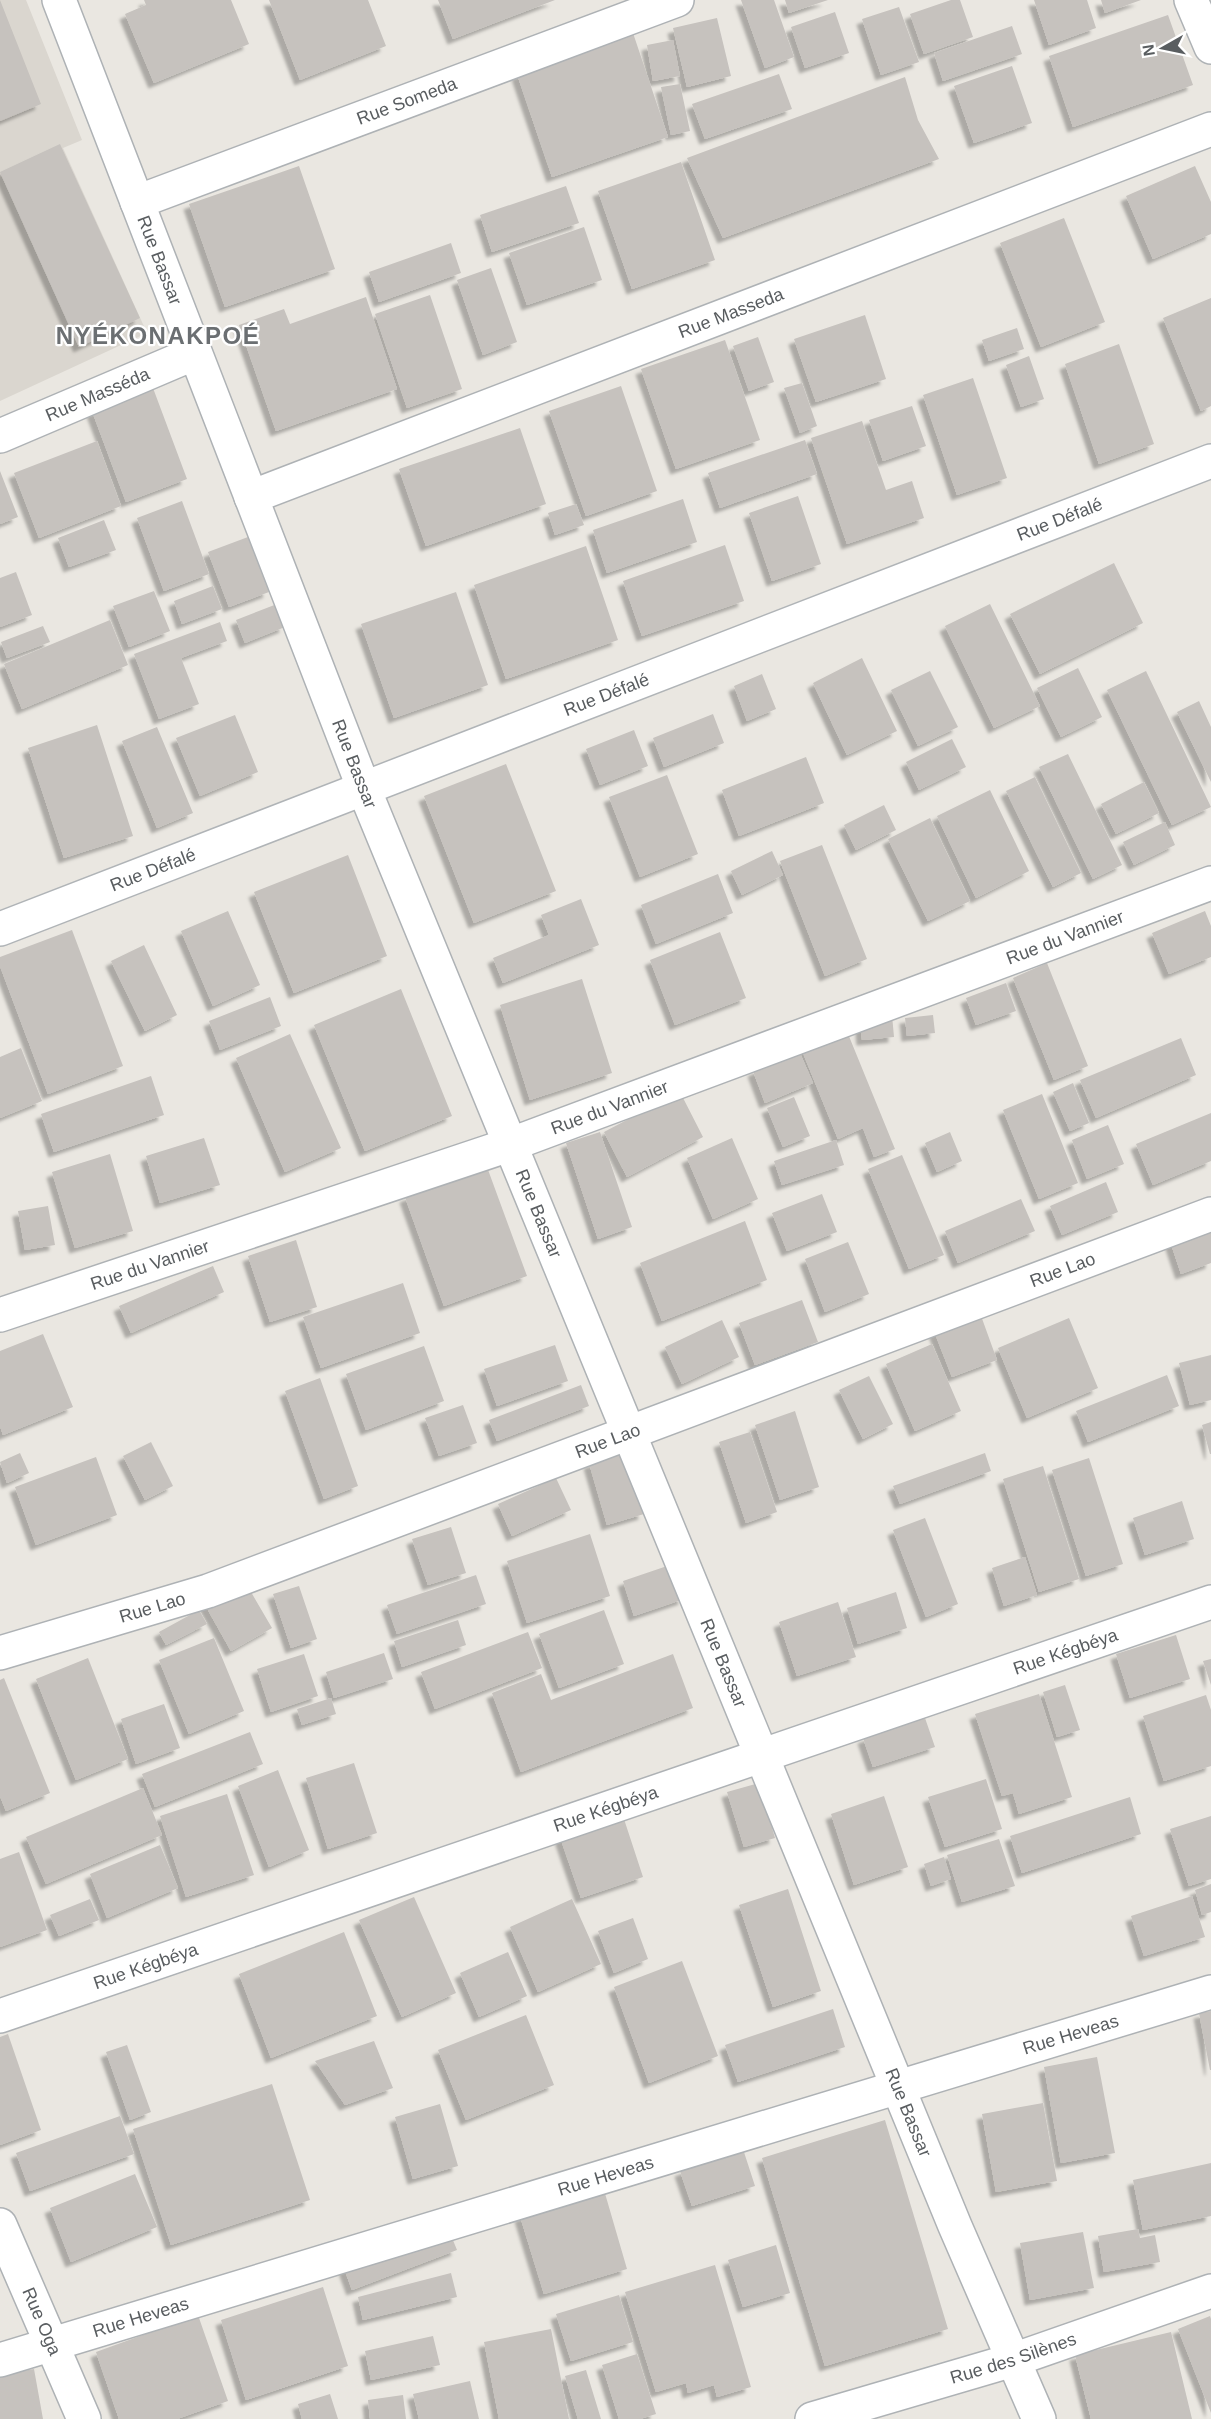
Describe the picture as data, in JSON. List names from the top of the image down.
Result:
{
  "streets": {
    "street": [
      "Rue Someda",
      "Rue Bassar",
      "Rue Masseda",
      "Rue Masséda",
      "Rue Défalé",
      "Rue du Vannier",
      "Rue Lao",
      "Rue Kégbéya",
      "Rue Heveas",
      "Rue Oga",
      "Rue des Silènes"
    ]
  },
  "crossings": [
    ["Rue Someda", "Rue Bassar"],
    ["Rue Bassar", "Rue Masseda"],
    ["Rue Bassar", "Rue Masséda"],
    ["Rue Bassar", "Rue Défalé"],
    ["Rue Bassar", "Rue du Vannier"],
    ["Rue Bassar", "Rue Lao"],
    ["Rue Bassar", "Rue Kégbéya"],
    ["Rue Bassar", "Rue Heveas"],
    ["Rue Bassar", "Rue des Silènes"],
    ["Rue Heveas", "Rue Oga"]
  ],
  "districts": ["NYÉKONAKPOÉ"],
  "north": "left"
}
